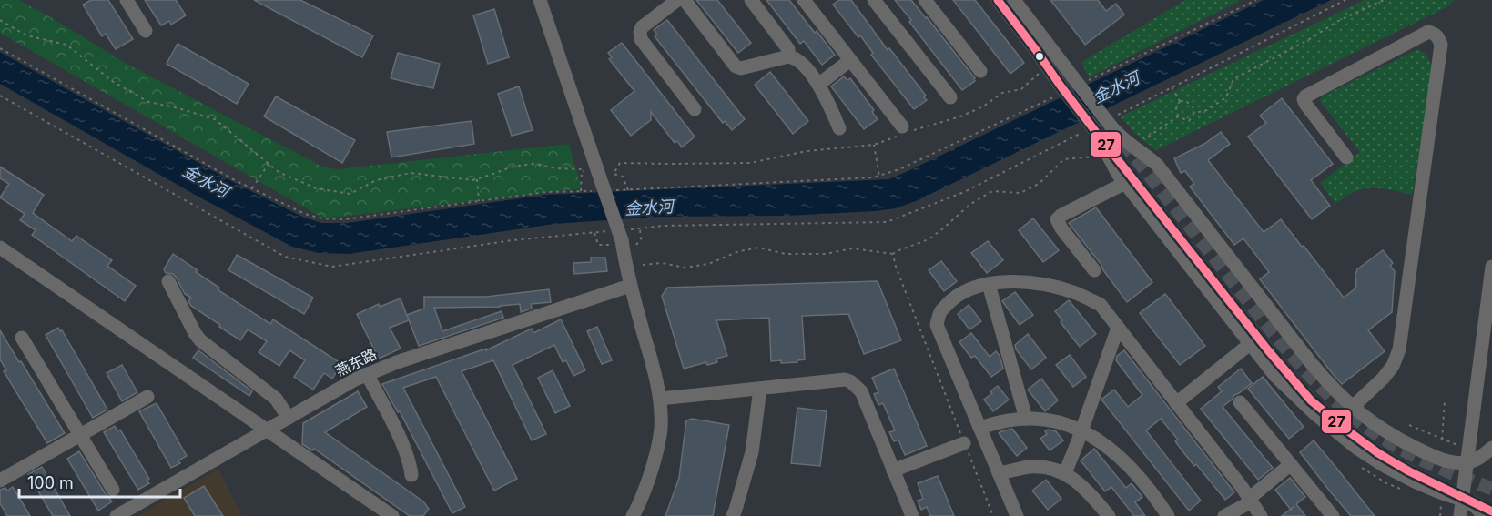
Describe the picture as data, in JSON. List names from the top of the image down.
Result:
{
  "streets": {
    "street": ["燕东路"]
  },
  "water": ["金水河"],
  "lines": ["transit line 27"],
  "scale_bar": "100 m"
}
